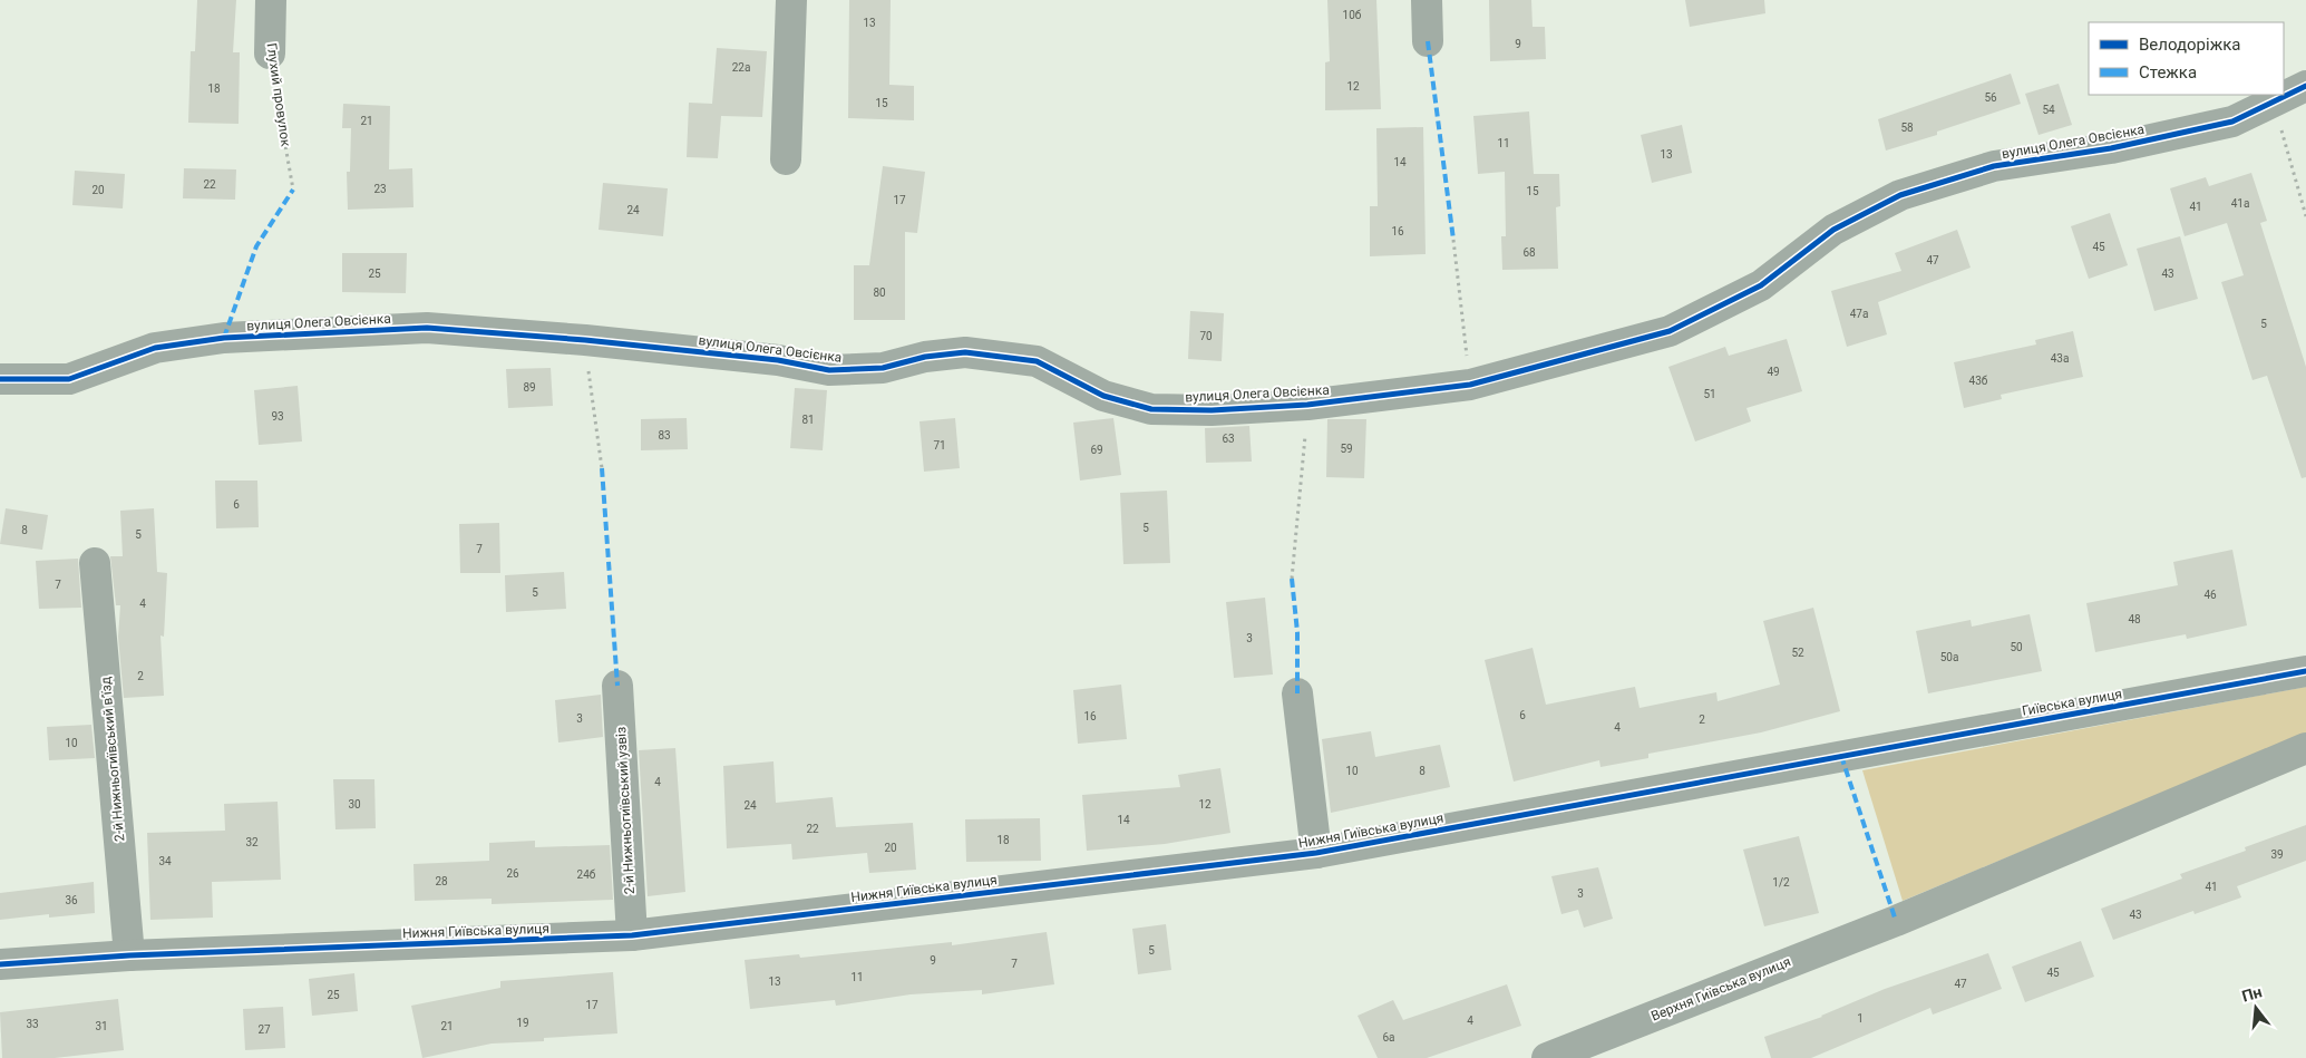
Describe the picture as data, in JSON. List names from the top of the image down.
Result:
{
  "streets": {
    "street": [
      "Глухий провулок",
      "вулиця Олега Овсієнка",
      "Гиївська вулиця",
      "2-й Нижньогиївський в’їзд",
      "2-й Нижньогиївський узвіз",
      "Нижня Гиївська вулиця",
      "Верхня Гиївська вулиця"
    ]
  },
  "crossings": [
    ["Гиївська вулиця", "Нижня Гиївська вулиця"],
    ["2-й Нижньогиївський в’їзд", "Нижня Гиївська вулиця"],
    ["2-й Нижньогиївський узвіз", "Нижня Гиївська вулиця"]
  ],
  "house_numbers": [
    "10б",
    "13",
    "9",
    "22а",
    "12",
    "18",
    "56",
    "15",
    "54",
    "21",
    "58",
    "11",
    "13",
    "14",
    "22",
    "23",
    "20",
    "15",
    "17",
    "41а",
    "41",
    "24",
    "16",
    "45",
    "68",
    "47",
    "25",
    "43",
    "80",
    "47а",
    "5",
    "70",
    "43а",
    "49",
    "43б",
    "89",
    "51",
    "93",
    "81",
    "83",
    "63",
    "71",
    "59",
    "69",
    "6",
    "5",
    "8",
    "5",
    "7",
    "7",
    "5",
    "46",
    "4",
    "48",
    "3",
    "50",
    "52",
    "50а",
    "2",
    "6",
    "16",
    "3",
    "2",
    "4",
    "10",
    "10",
    "8",
    "4",
    "30",
    "12",
    "24",
    "14",
    "22",
    "18",
    "32",
    "20",
    "39",
    "34",
    "26",
    "24б",
    "28",
    "1/2",
    "41",
    "3",
    "36",
    "43",
    "5",
    "9",
    "7",
    "45",
    "11",
    "13",
    "47",
    "25",
    "17",
    "1",
    "4",
    "19",
    "33",
    "31",
    "21",
    "27",
    "6а"
  ],
  "legend": ["Велодоріжка", "Стежка"],
  "north": "top"
}
